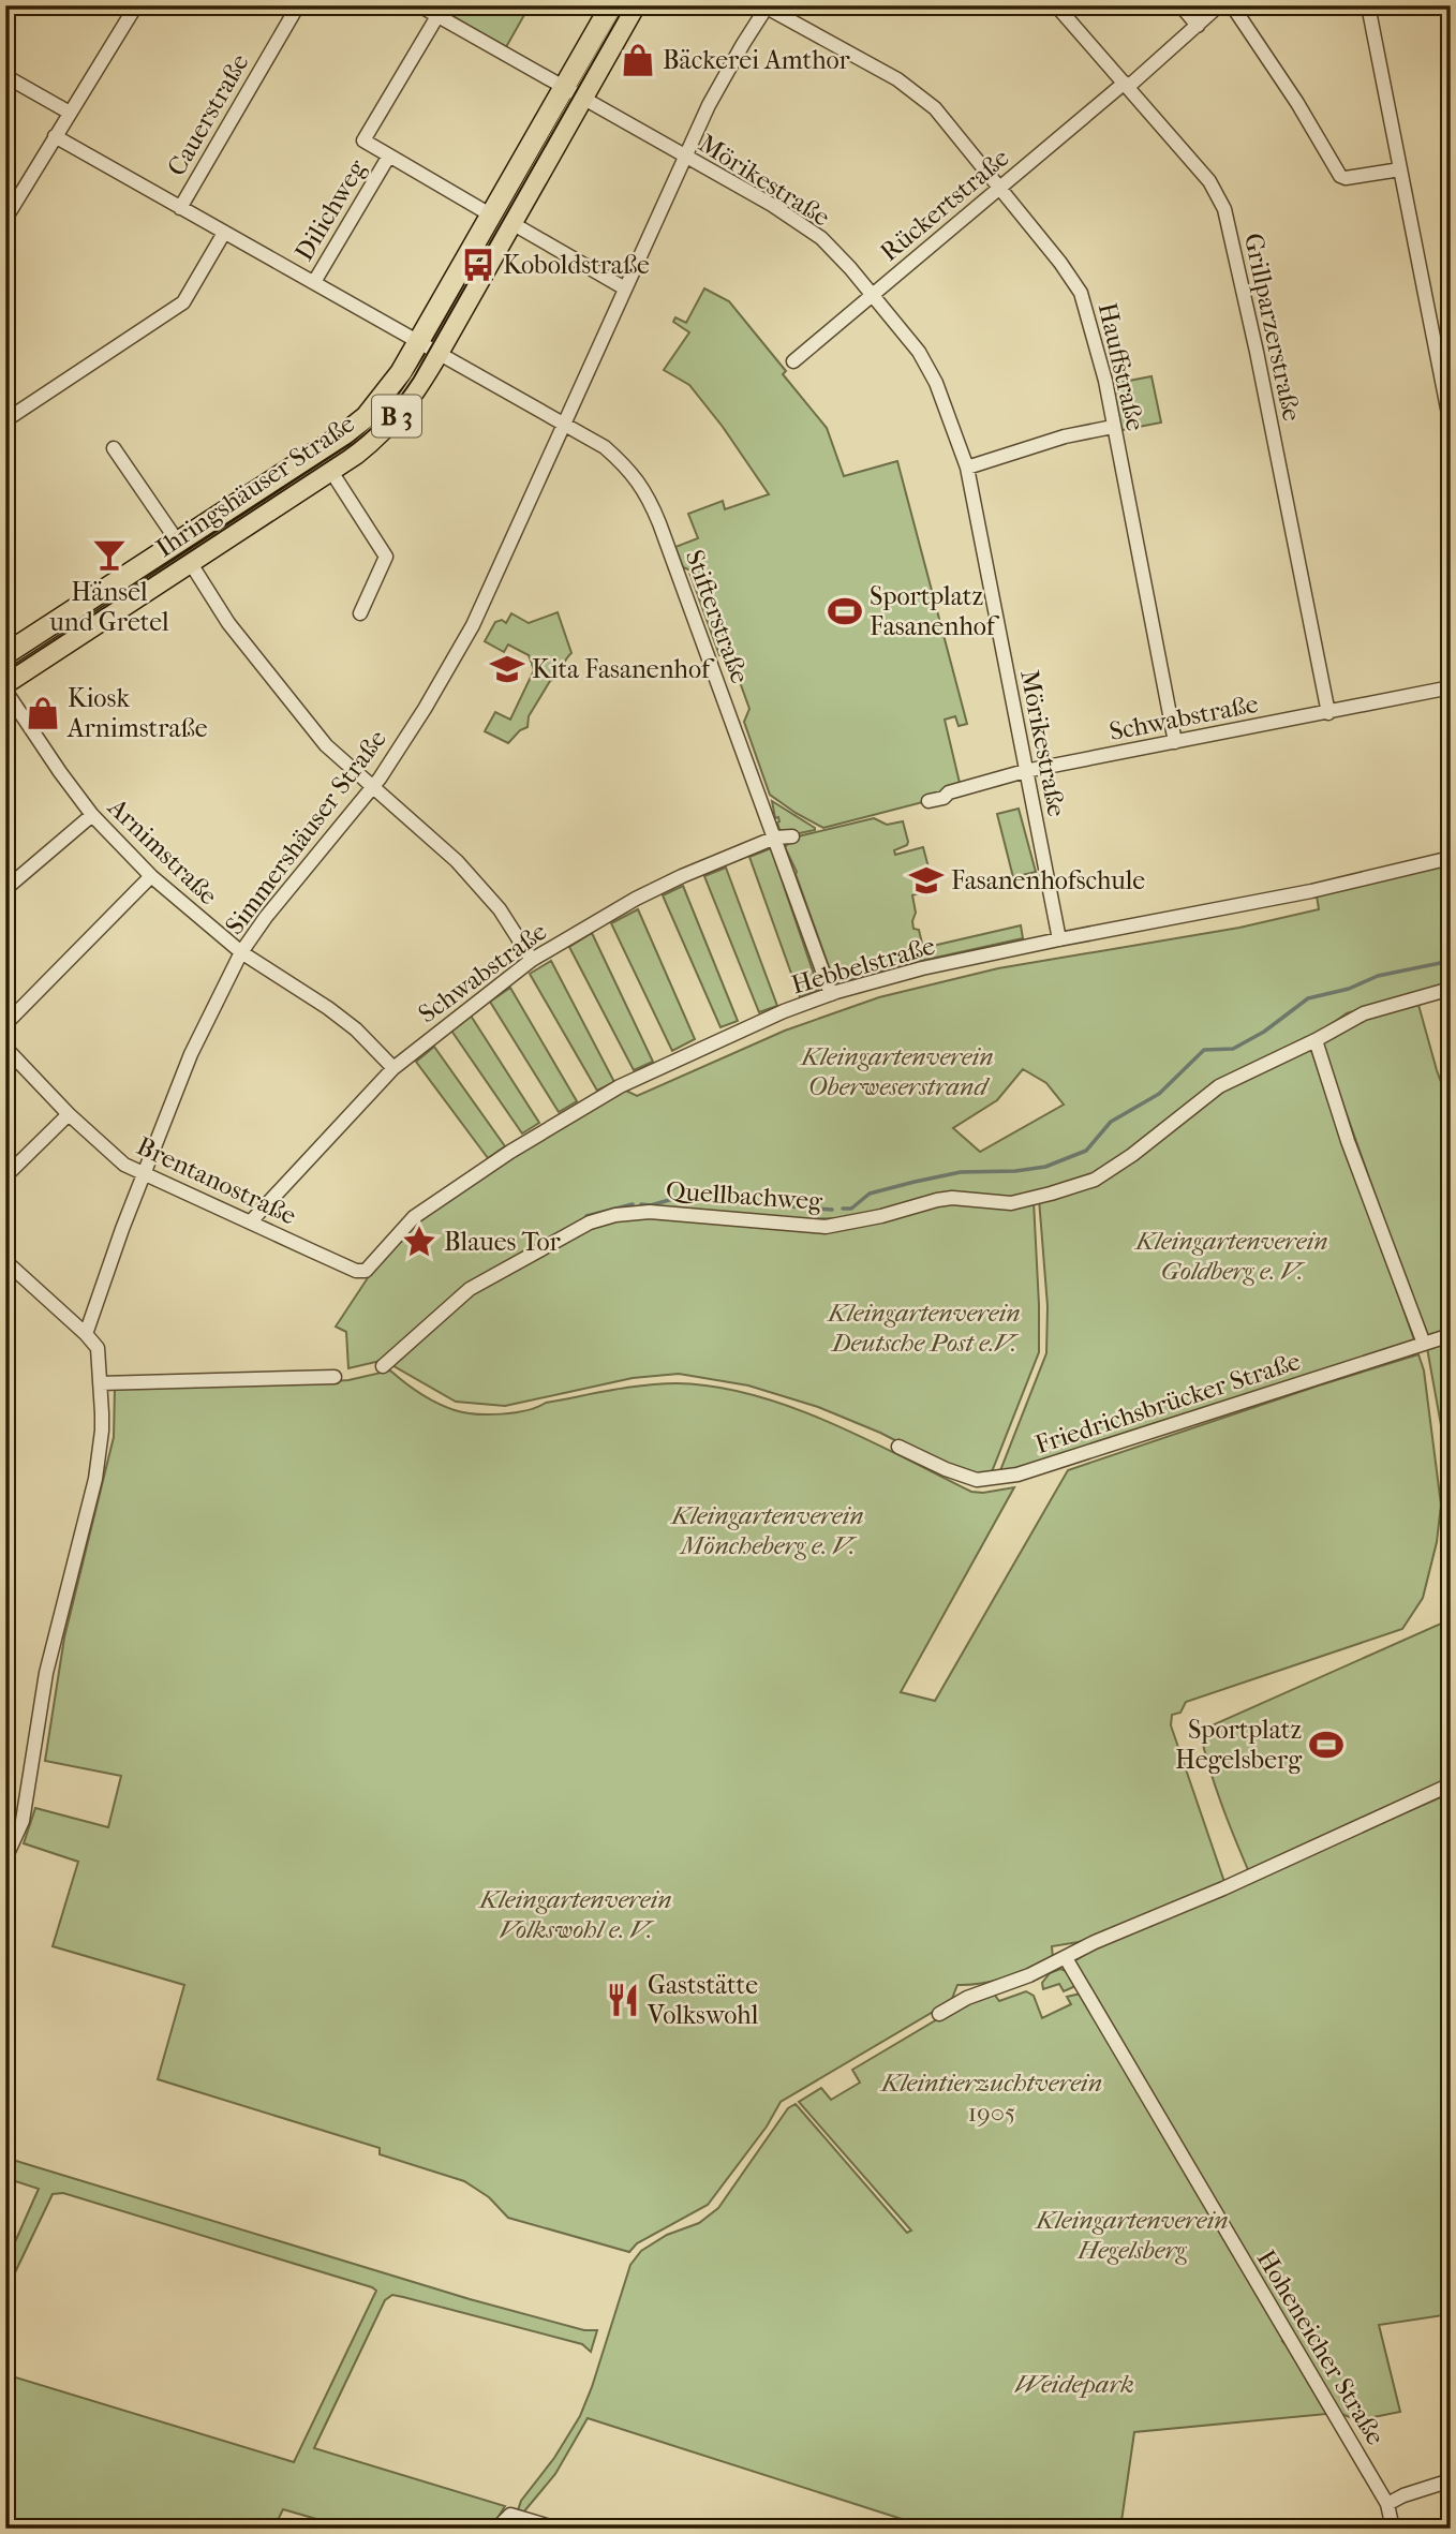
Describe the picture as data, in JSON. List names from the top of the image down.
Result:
{
  "streets": {
    "main road": ["B 3", "Ihringshäuser Straße"],
    "street": [
      "Cauerstraße",
      "Mörikestraße",
      "Rückertstraße",
      "Dilichweg",
      "Grillparzerstraße",
      "Hauffstraße",
      "Stifterstraße",
      "Schwabstraße",
      "Simmershäuser Straße",
      "Arnimstraße",
      "Hebbelstraße",
      "Brentanostraße",
      "Quellbachweg",
      "Friedrichsbrücker Straße",
      "Hoheneicher Straße"
    ]
  },
  "crossings": [
    ["Mörikestraße", "Rückertstraße"],
    ["Mörikestraße", "Dilichweg"],
    ["Mörikestraße", "Ihringshäuser Straße"],
    ["Mörikestraße", "Schwabstraße"],
    ["Mörikestraße", "Simmershäuser Straße"],
    ["Mörikestraße", "Hebbelstraße"],
    ["Rückertstraße", "Grillparzerstraße"],
    ["Rückertstraße", "Hauffstraße"],
    ["Grillparzerstraße", "Schwabstraße"],
    ["Hauffstraße", "Schwabstraße"],
    ["Hauffstraße", "Simmershäuser Straße"],
    ["Ihringshäuser Straße", "Stifterstraße"],
    ["Stifterstraße", "Schwabstraße"],
    ["Stifterstraße", "Simmershäuser Straße"],
    ["Stifterstraße", "Hebbelstraße"],
    ["Schwabstraße", "Arnimstraße"],
    ["Schwabstraße", "Brentanostraße"],
    ["Simmershäuser Straße", "Arnimstraße"],
    ["Simmershäuser Straße", "Brentanostraße"],
    ["Hebbelstraße", "Brentanostraße"]
  ],
  "parks": [
    "Kleingartenverein Oberweserstrand",
    "Kleingartenverein Goldberg e. V.",
    "Kleingartenverein Deutsche Post e.V.",
    "Kleingartenverein Möncheberg e. V.",
    "Kleingartenverein Volkswohl e. V.",
    "Kleintierzuchtverein 1905",
    "Kleingartenverein Hegelsberg",
    "Weidepark"
  ],
  "places": {
    "shop": ["Bäckerei Amthor", "Kiosk Arnimstraße"],
    "bus stop": ["Koboldstraße"],
    "bar": ["Hänsel und Gretel"],
    "sports": ["Sportplatz Fasanenhof", "Sportplatz Hegelsberg"],
    "school or university": ["Kita Fasanenhof", "Fasanenhofschule"],
    "place": ["Blaues Tor"],
    "restaurant": ["Gaststätte Volkswohl"]
  }
}
